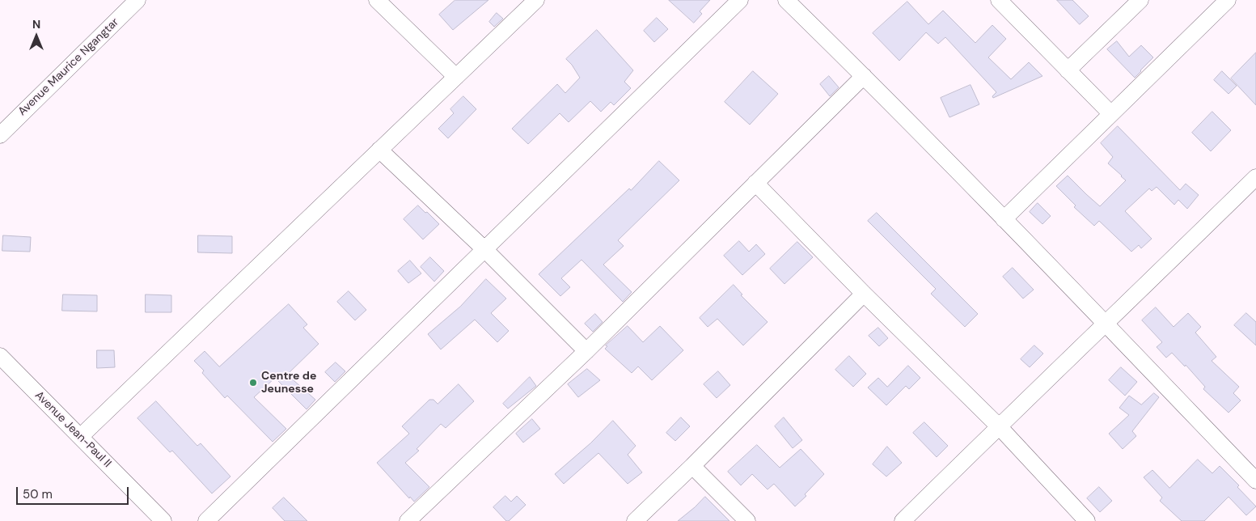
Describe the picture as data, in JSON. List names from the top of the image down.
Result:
{
  "streets": {
    "street": ["Avenue Maurice Ngangtar", "Avenue Jean-Paul II"]
  },
  "places": ["Centre de Jeunesse"],
  "scale_bar": "50 m",
  "north": "top"
}
